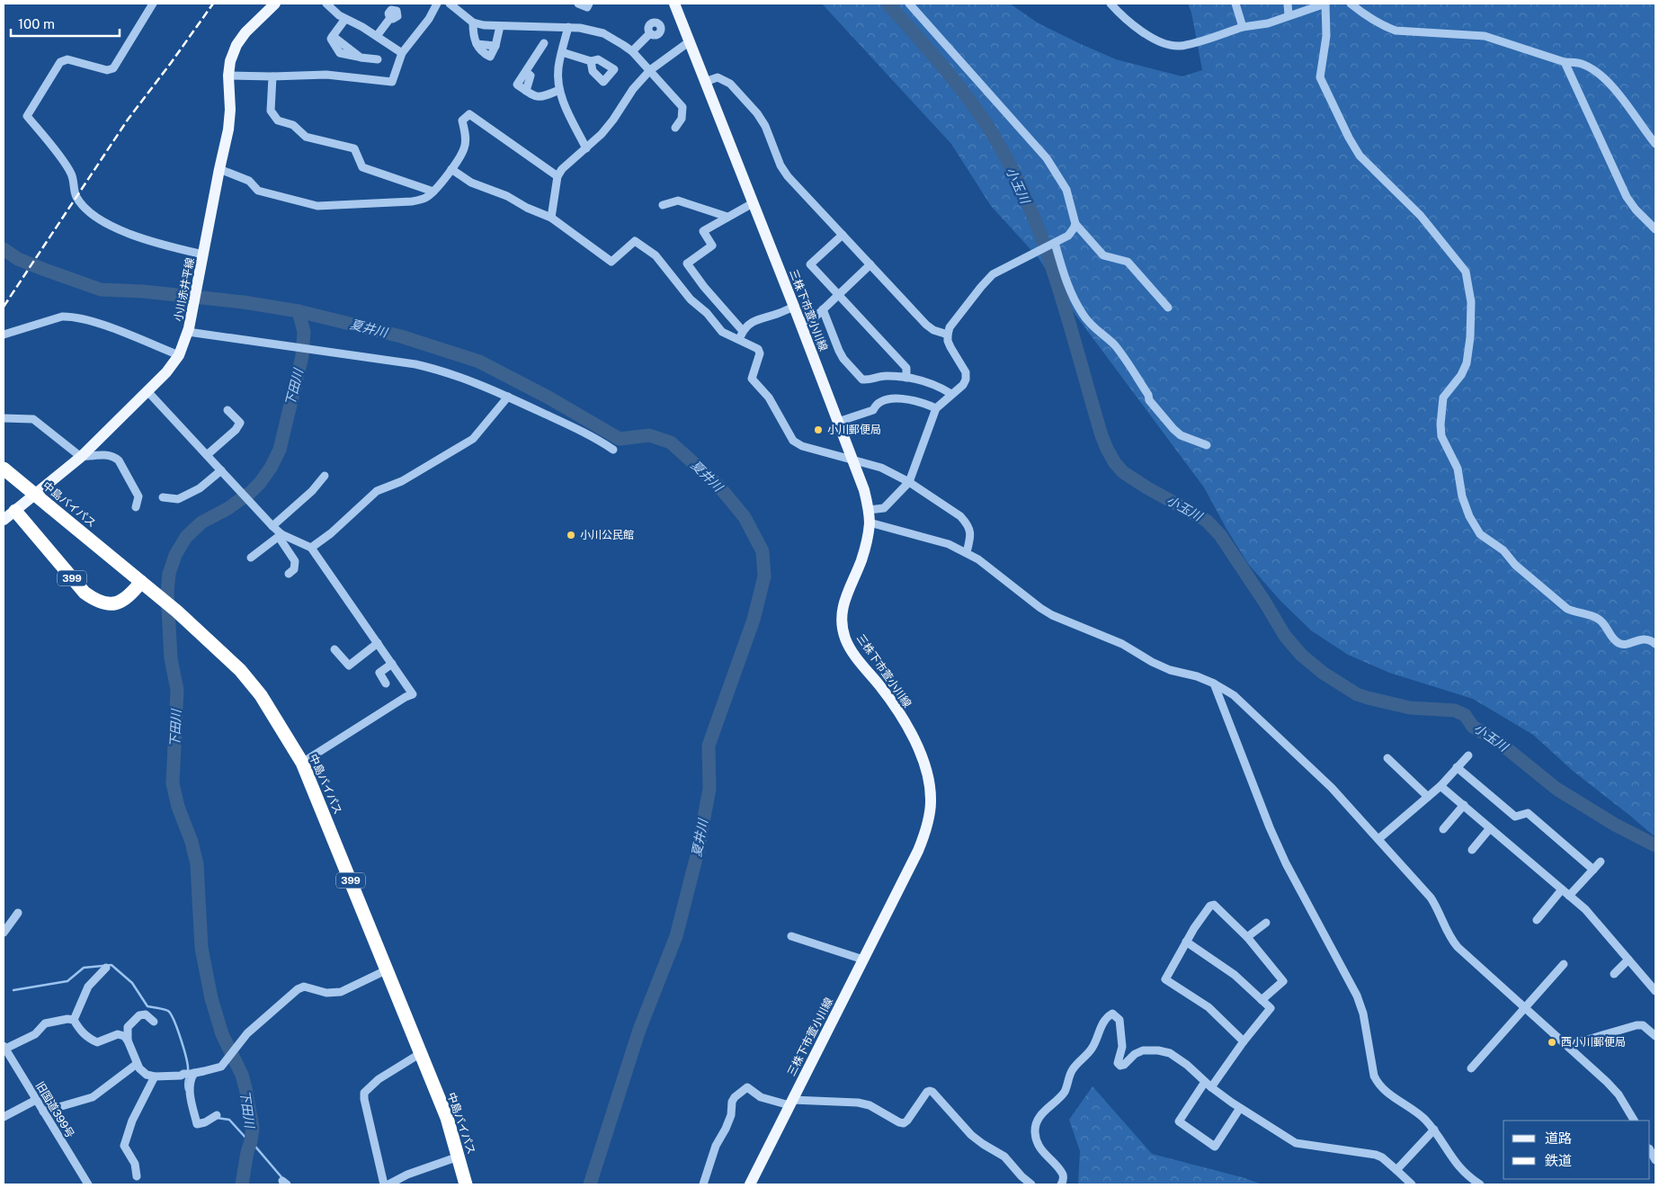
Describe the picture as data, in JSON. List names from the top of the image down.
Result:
{
  "streets": {
    "highway": ["中島バイパス", "399"],
    "main road": ["小川赤井平線", "三株下市萱小川線"],
    "street": ["旧国道399号"]
  },
  "crossings": [
    ["小川赤井平線", "399"],
    ["中島バイパス", "399"]
  ],
  "water": ["小玉川", "夏井川", "下田川"],
  "places": ["小川郵便局", "小川公民館", "西小川郵便局"],
  "legend": ["道路", "鉄道"],
  "scale_bar": "100 m"
}
